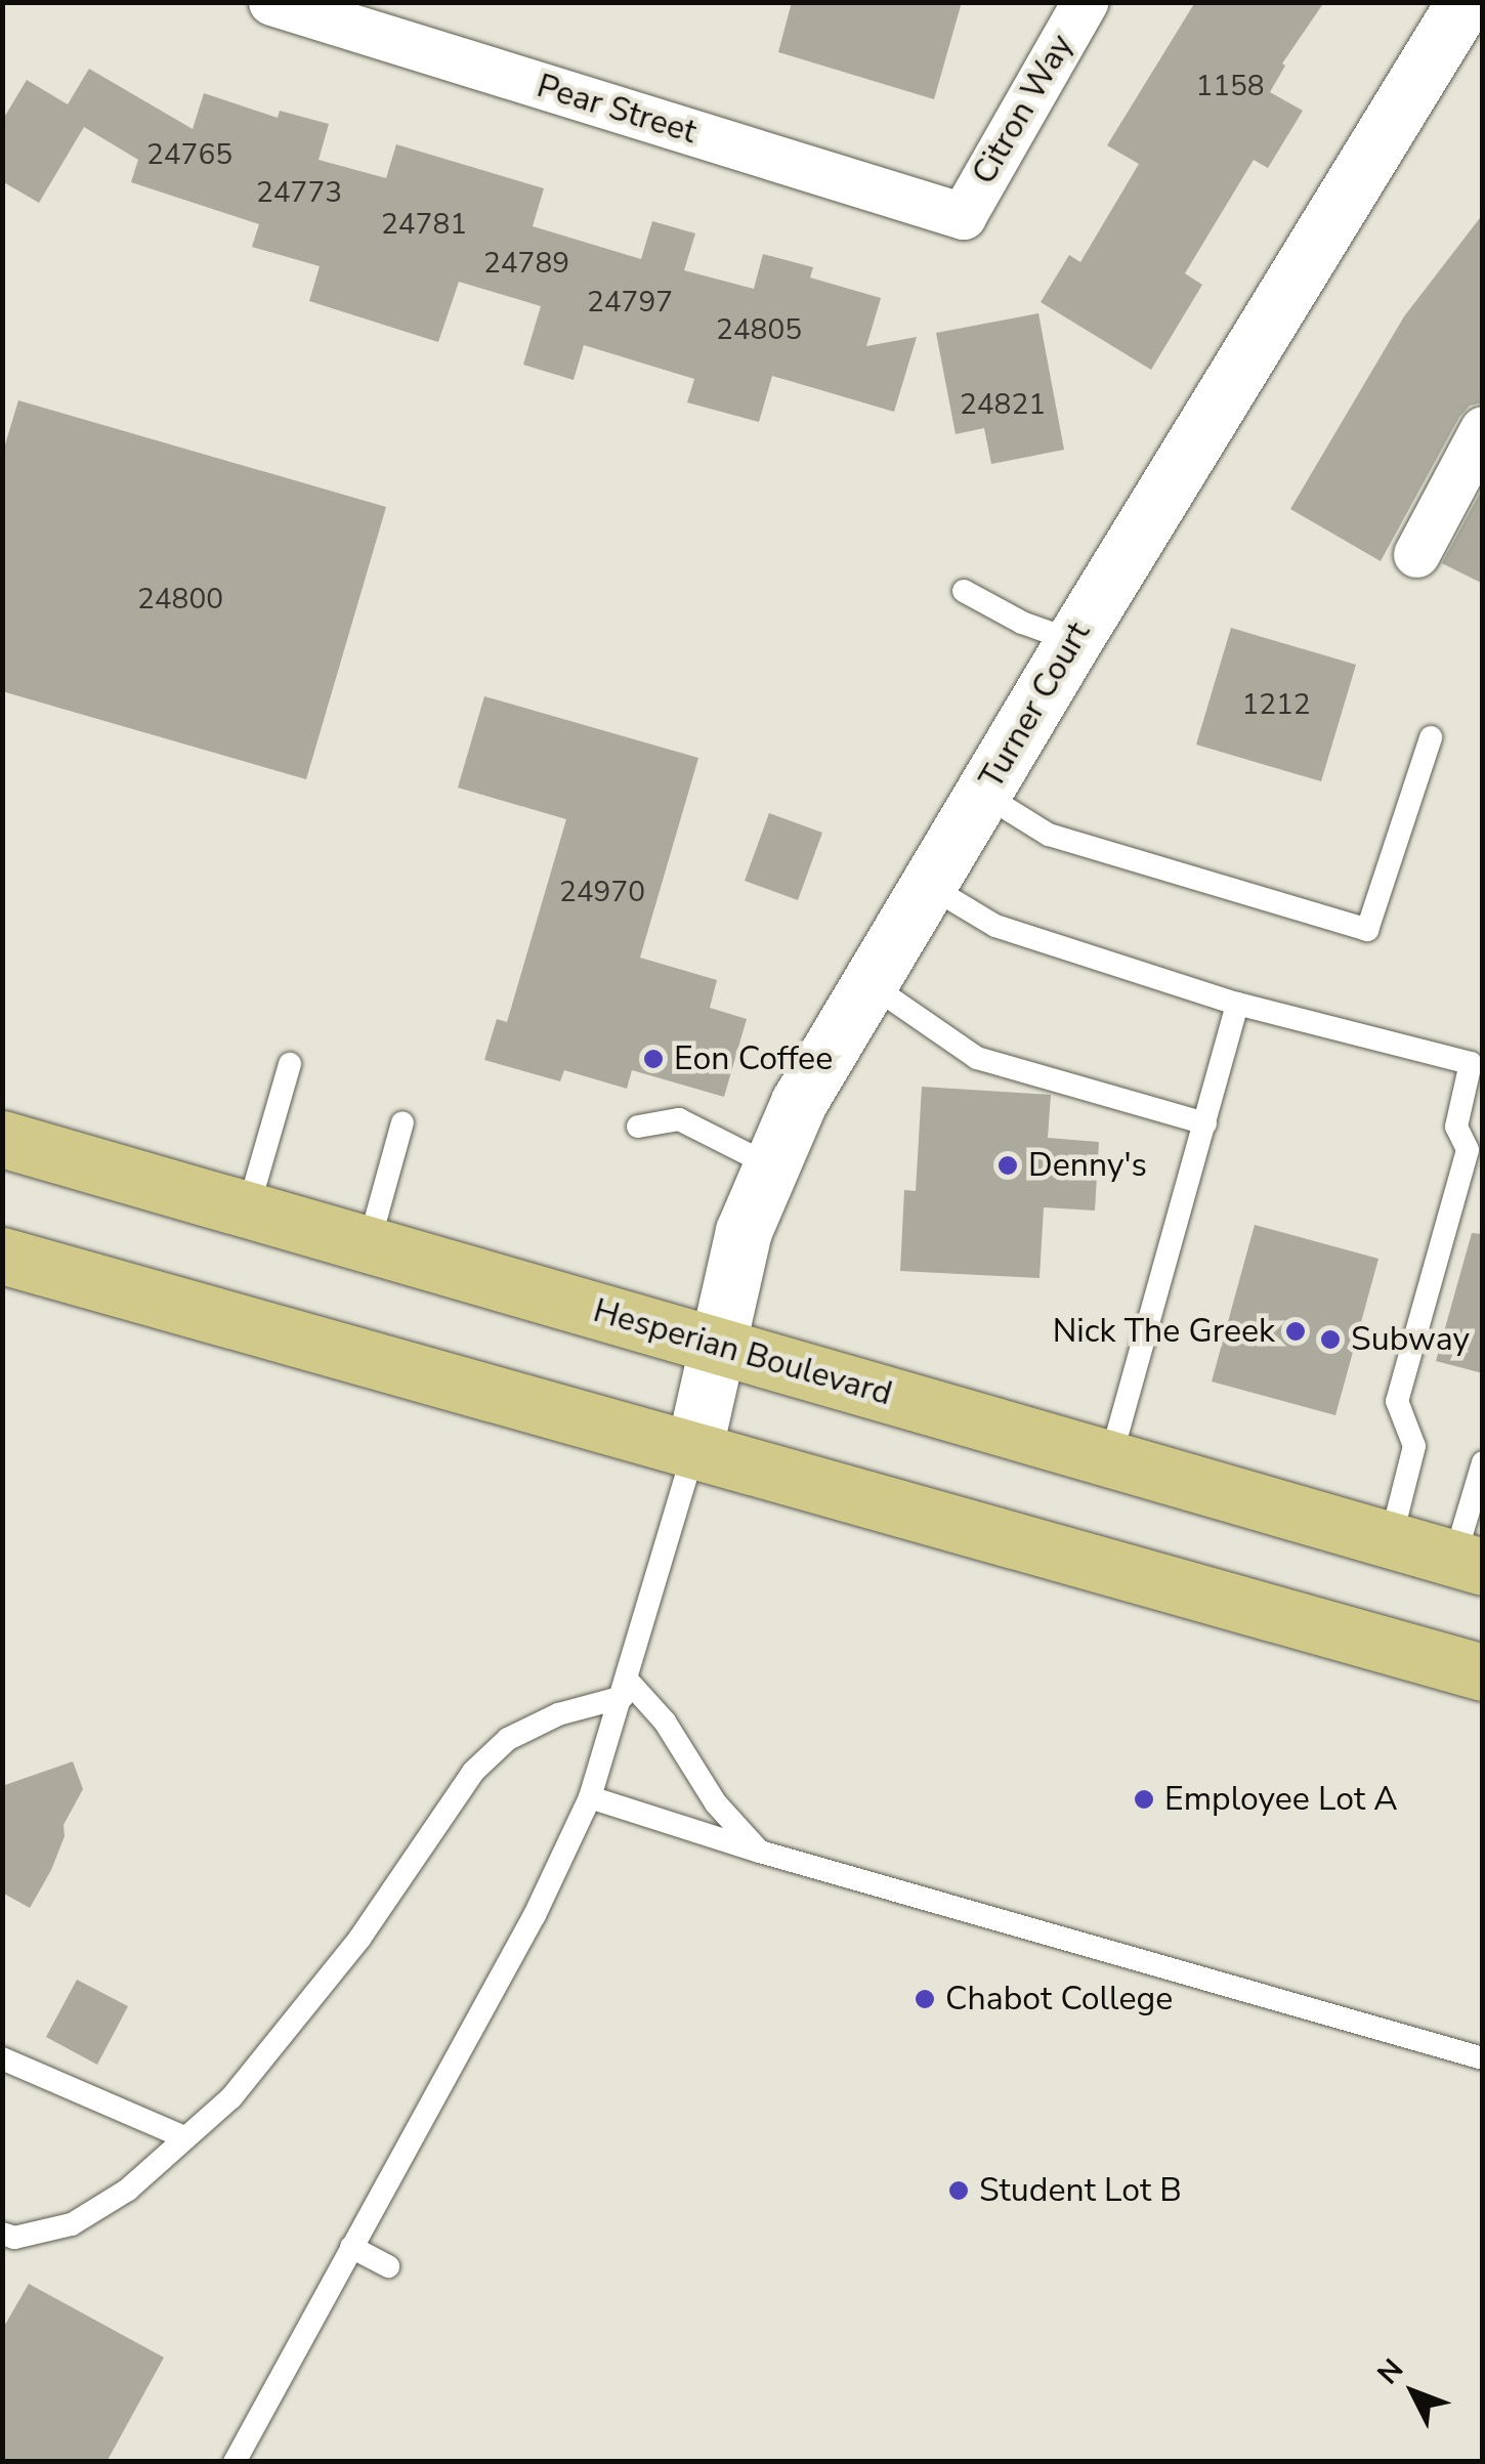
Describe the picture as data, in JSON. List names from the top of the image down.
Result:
{
  "streets": {
    "main road": ["Hesperian Boulevard"],
    "street": ["Pear Street", "Citron Way", "Turner Court"]
  },
  "crossings": [
    ["Pear Street", "Citron Way"],
    ["Turner Court", "Hesperian Boulevard"]
  ],
  "places": [
    "Eon Coffee",
    "Denny's",
    "Nick The Greek",
    "Subway",
    "Employee Lot A",
    "Chabot College",
    "Student Lot B"
  ],
  "house_numbers": [
    "1158",
    "24765",
    "24773",
    "24781",
    "24789",
    "24797",
    "24805",
    "24821",
    "24800",
    "1212",
    "24970"
  ],
  "north": "top left"
}
